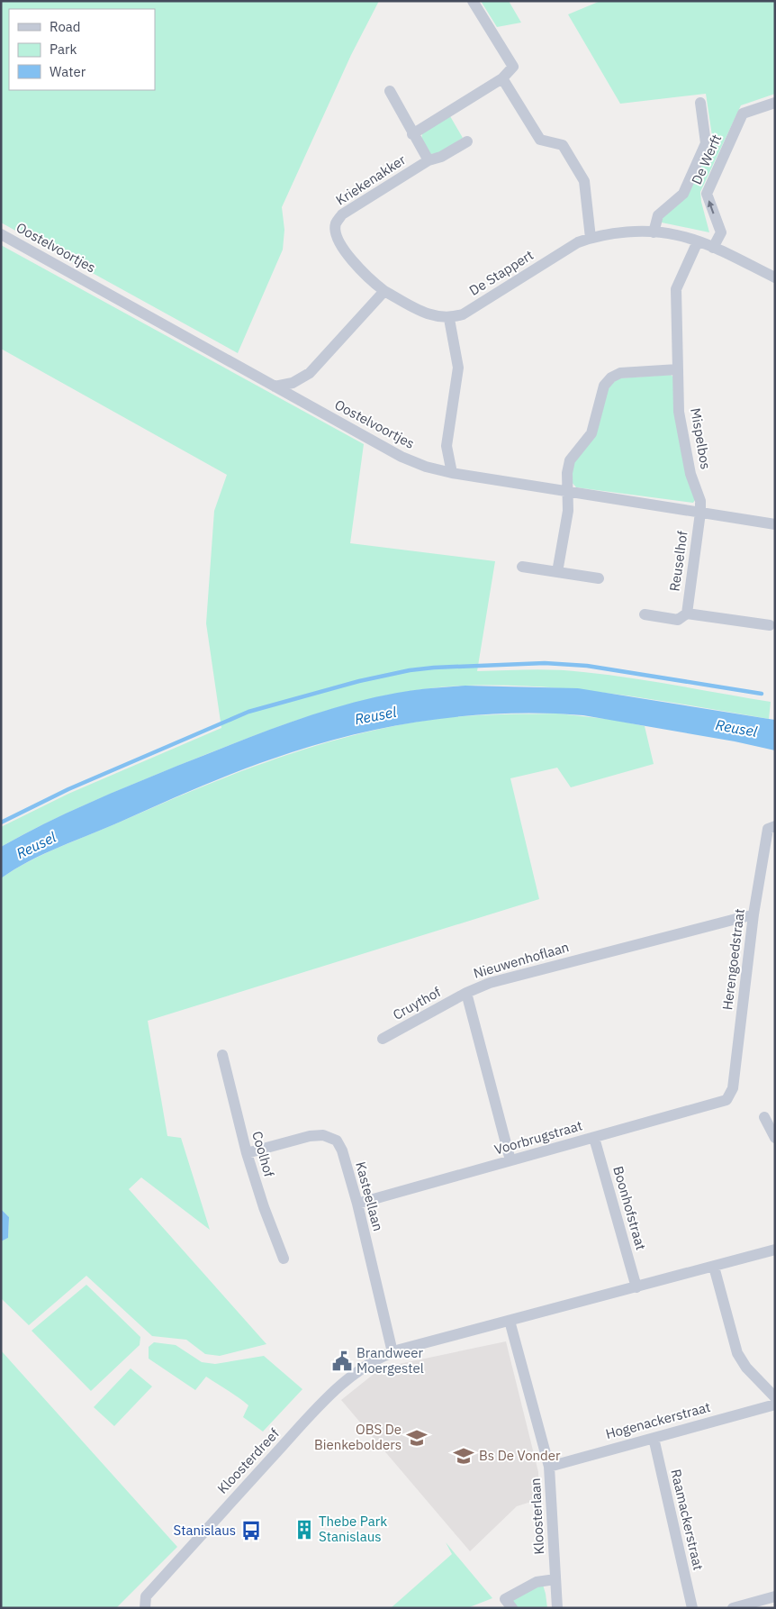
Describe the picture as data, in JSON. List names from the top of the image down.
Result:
{
  "streets": {
    "street": [
      "De Werft",
      "Kriekenakker",
      "Oostelvoortjes",
      "De Stappert",
      "Mispelbos",
      "Reuselhof",
      "Herengoedstraat",
      "Nieuwenhoflaan",
      "Cruythof",
      "Voorbrugstraat",
      "Coolhof",
      "Kasteellaan",
      "Boonhofstraat",
      "Hogenackerstraat",
      "Kloosterdreef",
      "Kloosterlaan",
      "Raamackerstraat"
    ]
  },
  "crossings": [
    ["De Werft", "De Stappert"],
    ["Oostelvoortjes", "Mispelbos"],
    ["Oostelvoortjes", "Reuselhof"],
    ["De Stappert", "Mispelbos"],
    ["Mispelbos", "Reuselhof"],
    ["Herengoedstraat", "Nieuwenhoflaan"],
    ["Herengoedstraat", "Voorbrugstraat"],
    ["Nieuwenhoflaan", "Cruythof"],
    ["Nieuwenhoflaan", "Voorbrugstraat"],
    ["Voorbrugstraat", "Kasteellaan"],
    ["Voorbrugstraat", "Boonhofstraat"],
    ["Coolhof", "Kasteellaan"],
    ["Kasteellaan", "Kloosterdreef"],
    ["Hogenackerstraat", "Kloosterlaan"],
    ["Hogenackerstraat", "Raamackerstraat"]
  ],
  "water": ["Reusel"],
  "places": {
    "public building": ["Brandweer Moergestel"],
    "school or university": ["OBS De Bienkebolders", "Bs De Vonder"],
    "building": ["Thebe Park Stanislaus"],
    "bus stop": ["Stanislaus"]
  },
  "legend": ["Road", "Park", "Water"]
}
